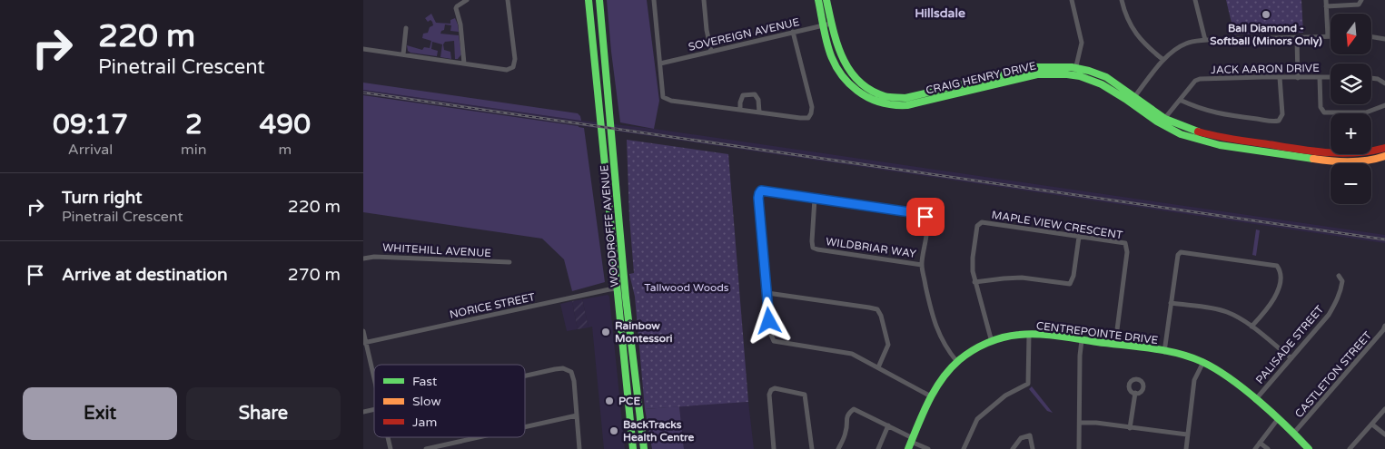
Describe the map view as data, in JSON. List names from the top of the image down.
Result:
{
  "streets": {
    "street": [
      "SOVEREIGN AVENUE",
      "JACK AARON DRIVE",
      "CRAIG HENRY DRIVE",
      "MAPLE VIEW CRESCENT",
      "WOODROFFE AVENUE",
      "WILDBRIAR WAY",
      "WHITEHILL AVENUE",
      "NORICE STREET",
      "CENTREPOINTE DRIVE",
      "PALISADE STREET",
      "CASTLETON STREET"
    ]
  },
  "crossings": [
    ["SOVEREIGN AVENUE", "CRAIG HENRY DRIVE"],
    ["JACK AARON DRIVE", "CRAIG HENRY DRIVE"],
    ["MAPLE VIEW CRESCENT", "CENTREPOINTE DRIVE"],
    ["WOODROFFE AVENUE", "NORICE STREET"],
    ["CENTREPOINTE DRIVE", "PALISADE STREET"],
    ["CENTREPOINTE DRIVE", "CASTLETON STREET"]
  ],
  "districts": ["Hillsdale"],
  "parks": ["Tallwood Woods"],
  "places": [
    "Ball Diamond - Softball (Minors Only)",
    "Rainbow Montessori",
    "PCE",
    "BackTracks Health Centre"
  ],
  "legend": ["Fast", "Slow", "Jam"],
  "north": "bottom",
  "page": {
    "turn": ["220 m", "Pinetrail Crescent"],
    "map_buttons": ["+", "−"],
    "eta": [
      "09:17",
      "Arrival",
      "2",
      "min",
      "490",
      "m"
    ],
    "list": [
      {
        "name": "Turn right",
        "note": "Pinetrail Crescent",
        "value": "220 m"
      },
      {
        "name": "Arrive at destination",
        "value": "270 m"
      }
    ],
    "buttons": ["Exit", "Share"]
  }
}
